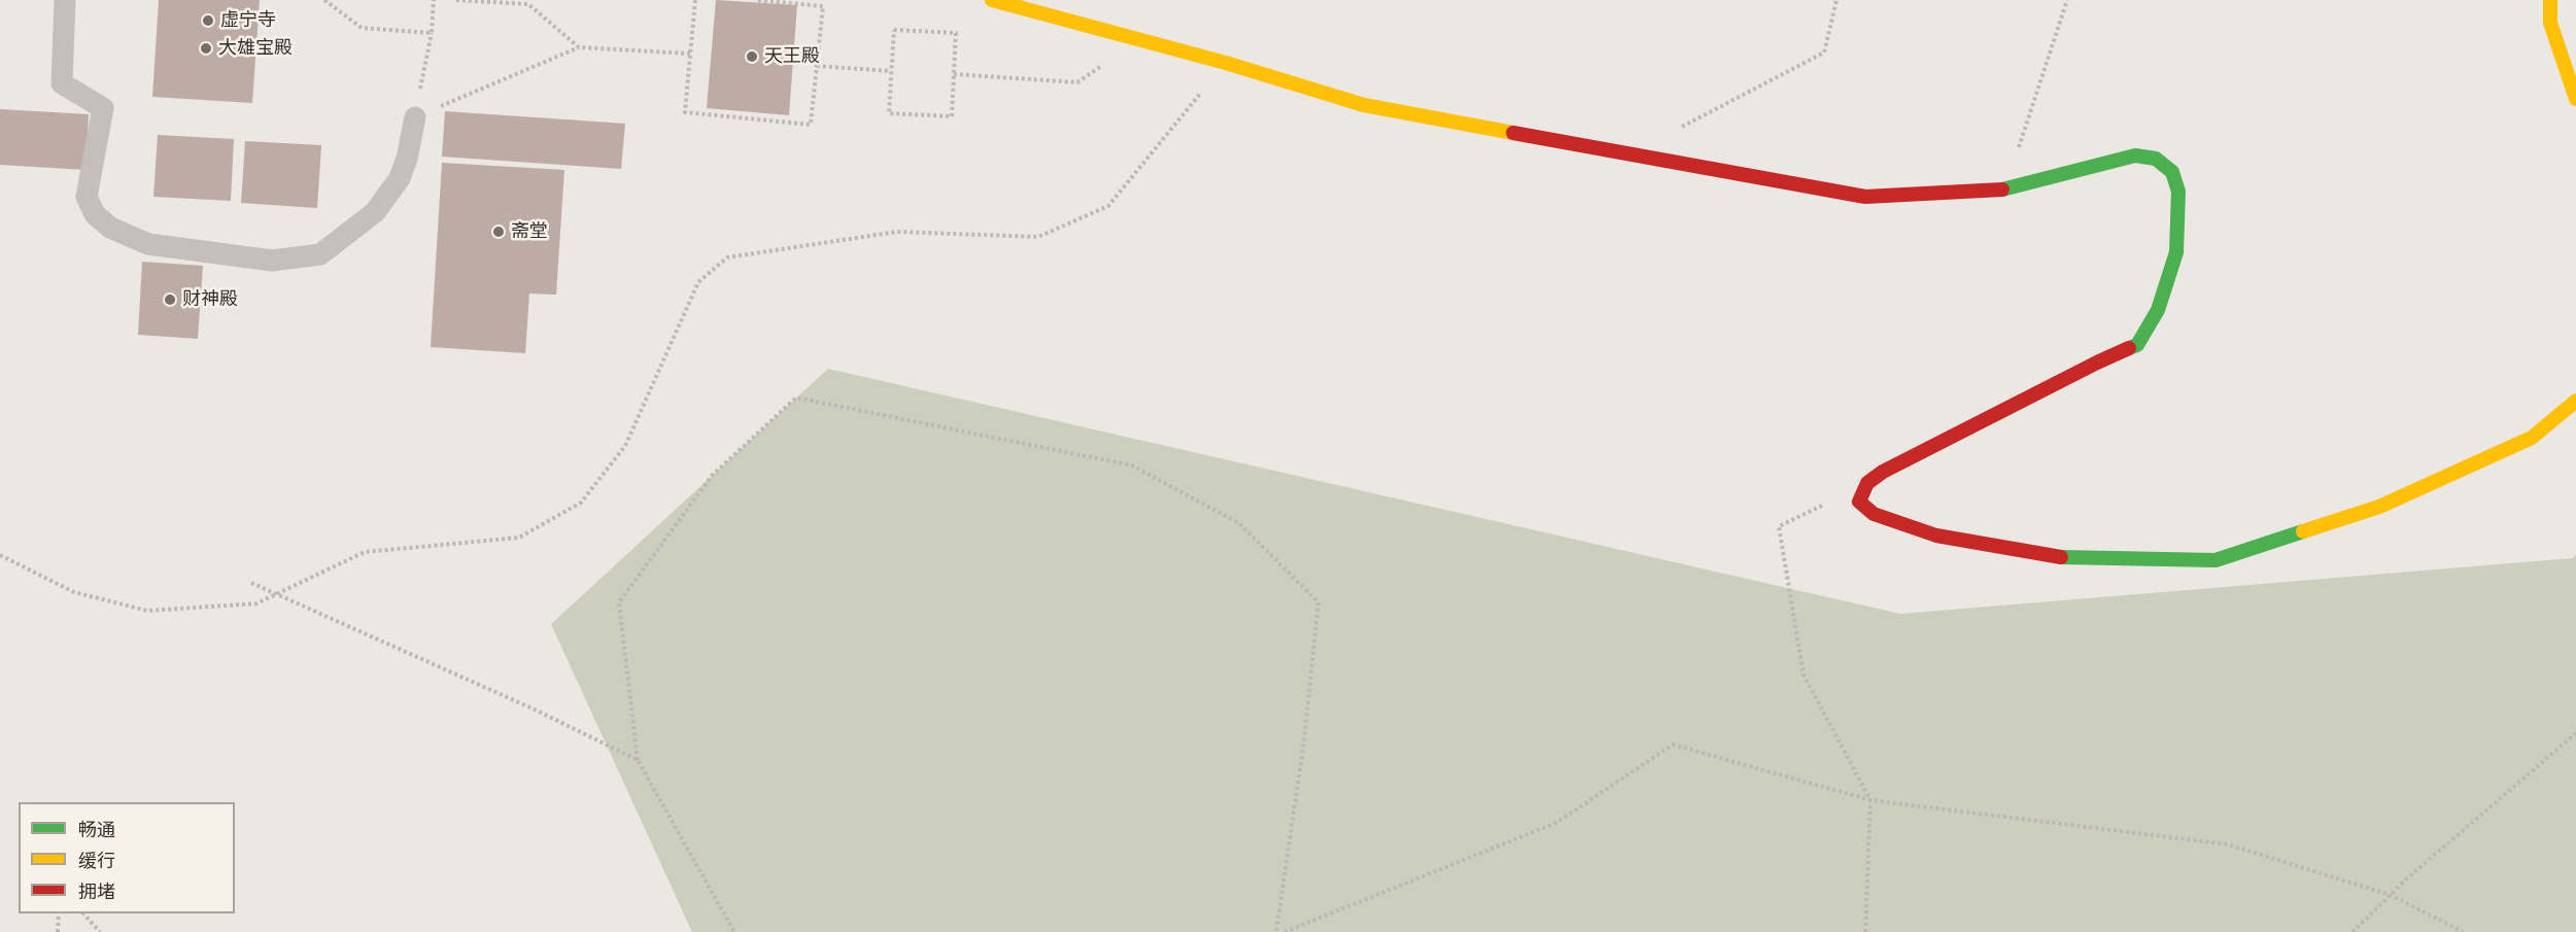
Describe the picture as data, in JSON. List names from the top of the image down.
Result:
{
  "places": [
    "虚宁寺",
    "大雄宝殿",
    "天王殿",
    "斋堂",
    "财神殿"
  ],
  "legend": ["畅通", "缓行", "拥堵"]
}
